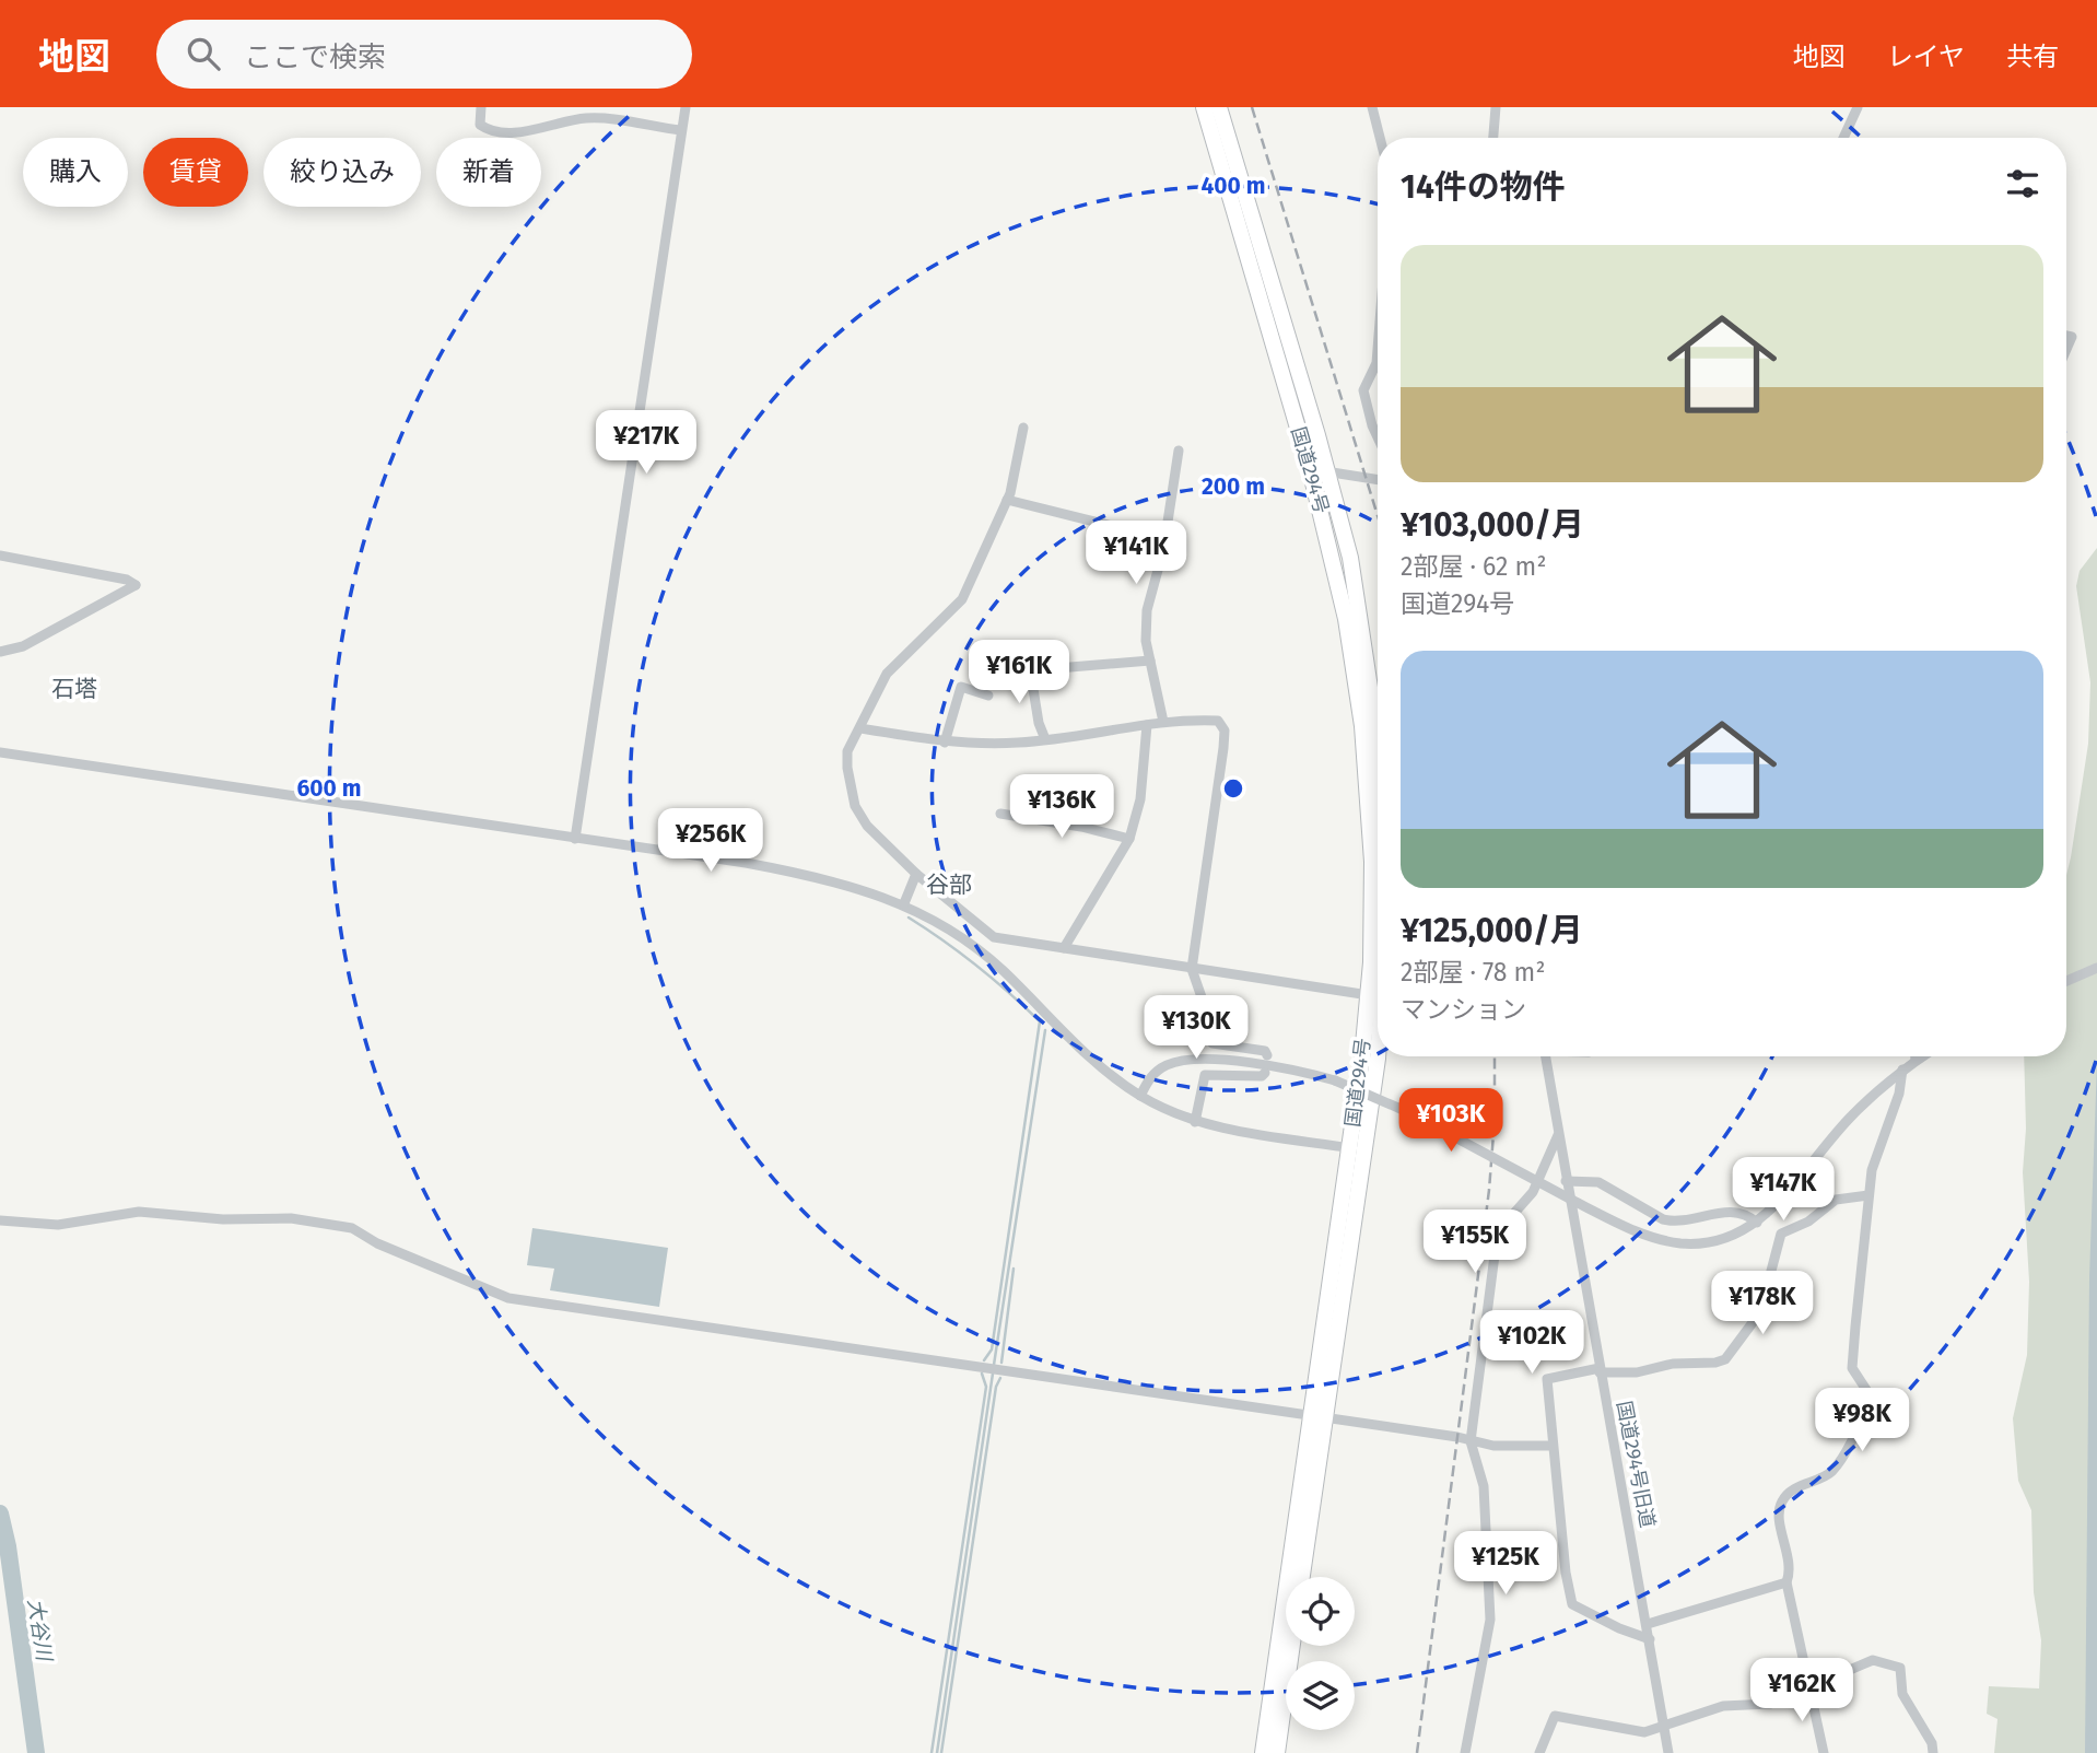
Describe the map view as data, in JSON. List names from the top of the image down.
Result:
{
  "streets": {
    "highway": ["国道294号"],
    "street": ["国道294号旧道"]
  },
  "districts": ["石塔", "谷部"],
  "water": ["大谷川"],
  "page": {
    "header": "地図",
    "search": "ここで検索",
    "nav": ["地図", "レイヤ", "共有"],
    "chip": [
      "購入",
      "賃貸",
      "絞り込み",
      "新着"
    ],
    "heading": "14件の物件",
    "list": [
      {
        "name": "¥103,000/月",
        "note": "2部屋 · 62 m² · 国道294号"
      },
      {
        "name": "¥125,000/月",
        "note": "2部屋 · 78 m² · マンション"
      }
    ],
    "price": [
      "¥217K",
      "¥141K",
      "¥161K",
      "¥136K",
      "¥256K",
      "¥130K",
      "¥103K",
      "¥147K",
      "¥155K",
      "¥178K",
      "¥102K",
      "¥98K",
      "¥125K",
      "¥162K"
    ]
  },
  "rings": ["400 m", "200 m", "600 m"]
}
